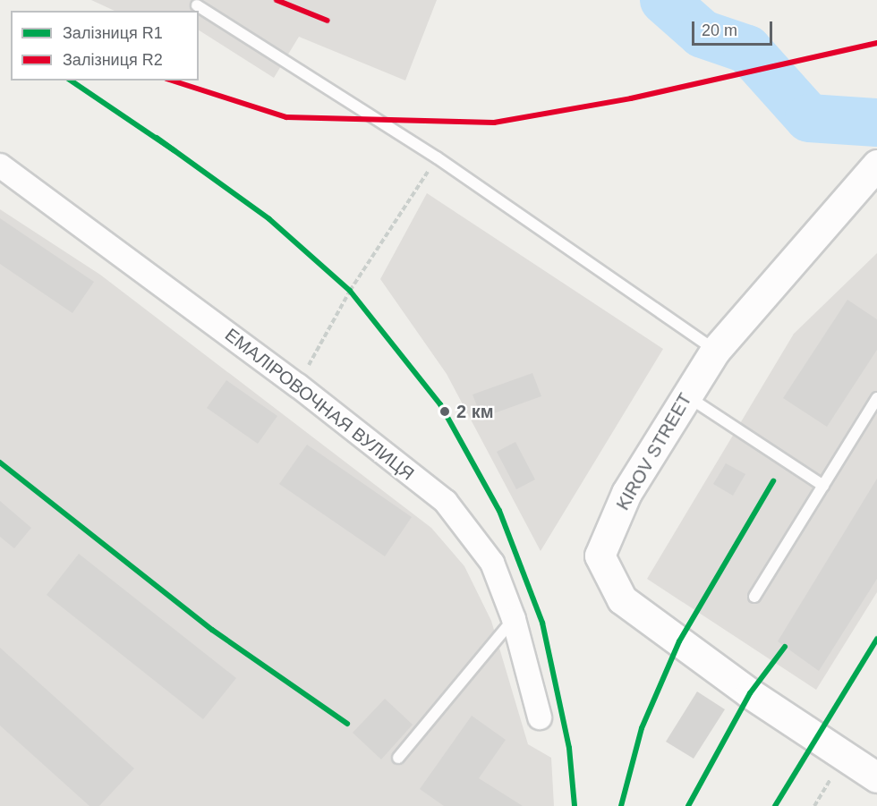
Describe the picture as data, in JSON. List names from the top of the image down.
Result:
{
  "streets": {
    "street": ["ЕМАЛІРОВОЧНАЯ ВУЛИЦЯ", "KIROV STREET"]
  },
  "places": ["2 км"],
  "lines": ["rail line R2", "rail line R1"],
  "legend": ["Залізниця R1", "Залізниця R2"],
  "scale_bar": "20 m"
}
